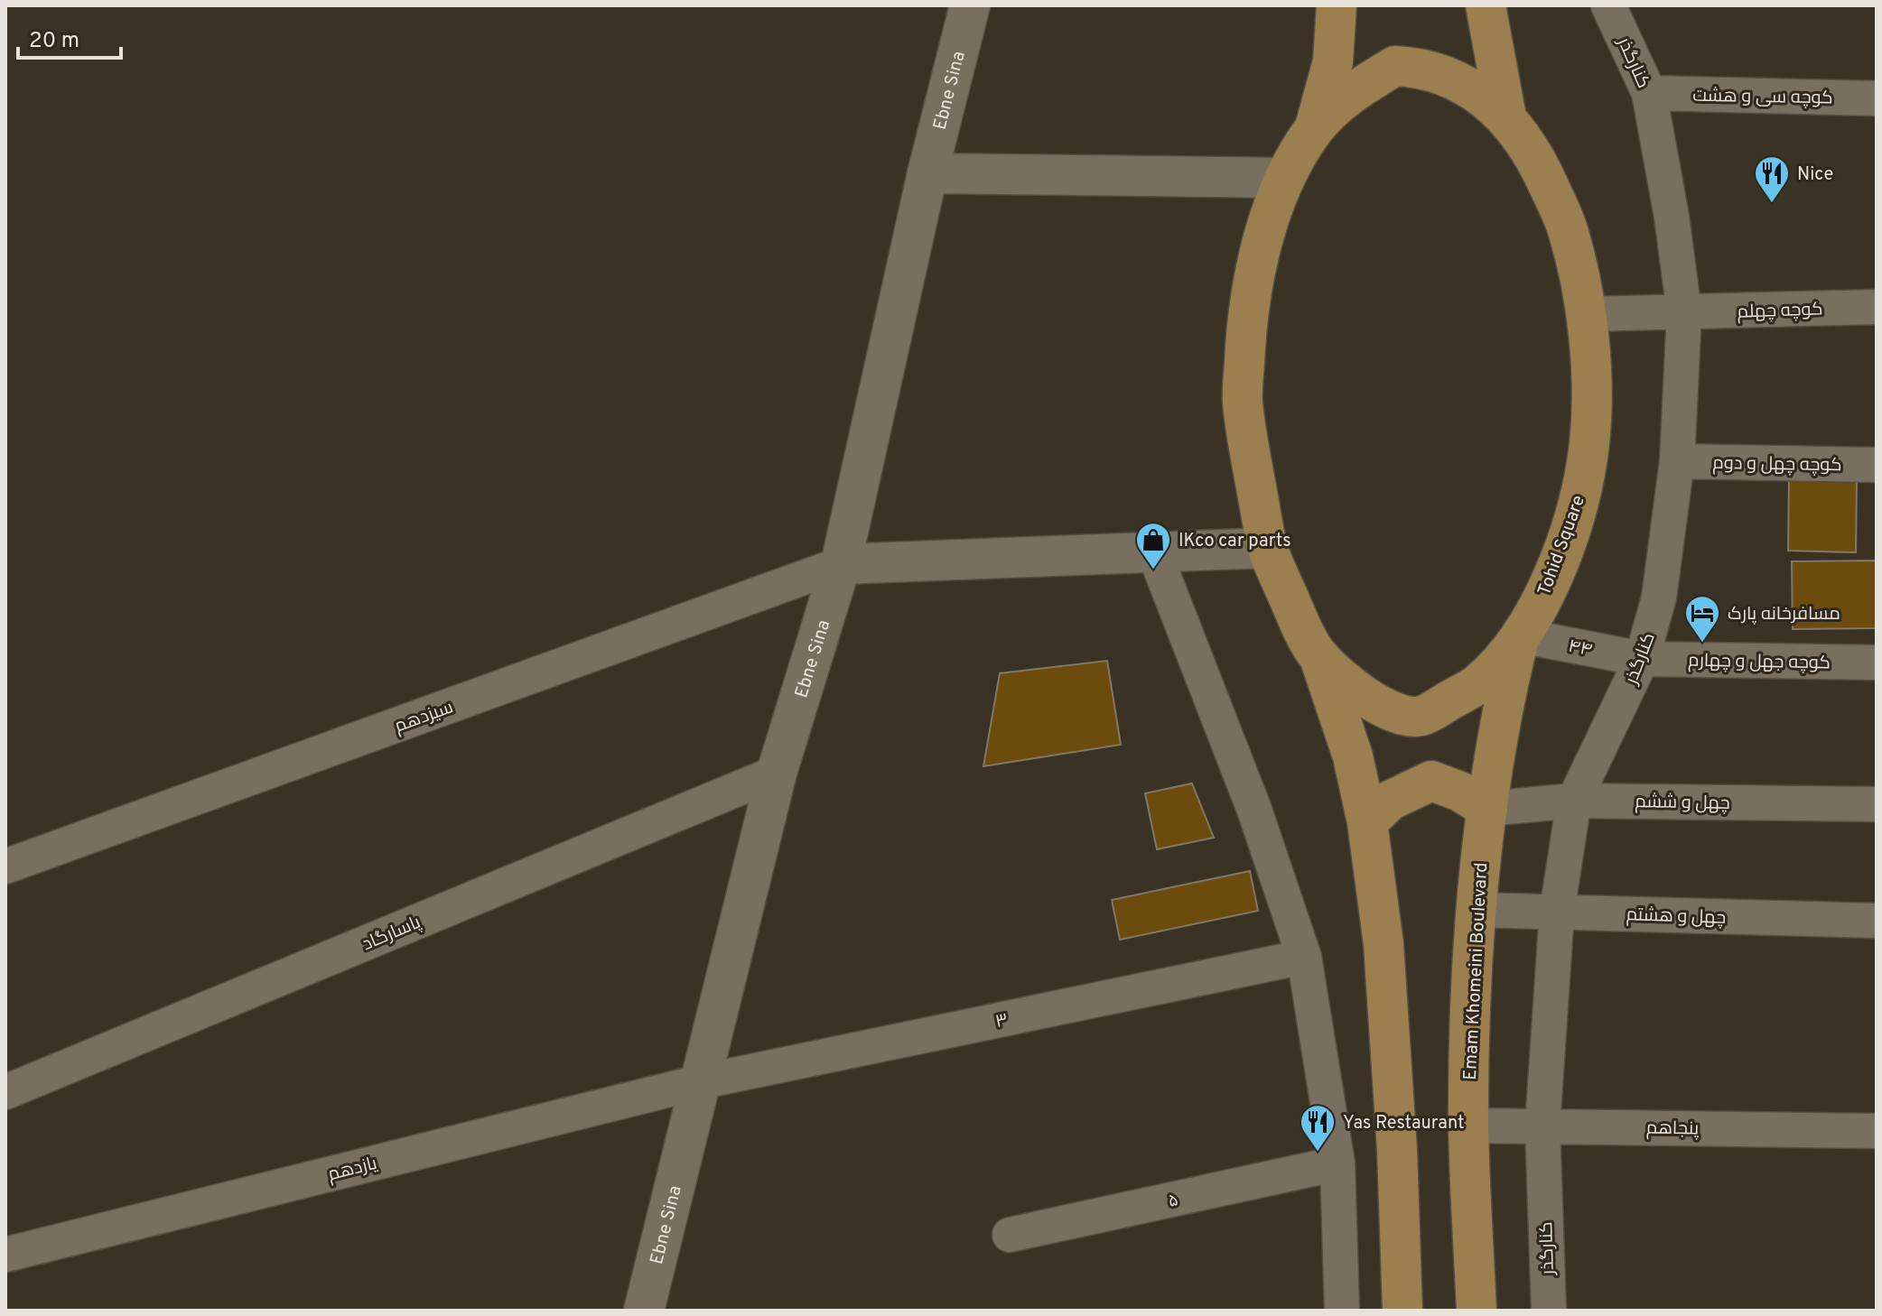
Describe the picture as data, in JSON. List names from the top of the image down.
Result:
{
  "streets": {
    "main road": ["Tohid Square", "Emam Khomeini Boulevard"],
    "street": [
      "کنارگذر",
      "Ebne Sina",
      "کوچه سی و هشت",
      "کوچه چهلم",
      "کوچه چهل و دوم",
      "۴۴",
      "کوچه جهل و چهارم",
      "سیزدهم",
      "چهل و ششم",
      "چهل و هشتم",
      "پاسارگاد",
      "۳",
      "پنجاهم",
      "یازدهم",
      "۵"
    ]
  },
  "crossings": [
    ["کنارگذر", "کوچه سی و هشت"],
    ["کنارگذر", "کوچه چهلم"],
    ["کنارگذر", "کوچه چهل و دوم"],
    ["کنارگذر", "۴۴"],
    ["کنارگذر", "کوچه جهل و چهارم"],
    ["کنارگذر", "چهل و ششم"],
    ["کنارگذر", "چهل و هشتم"],
    ["کنارگذر", "پنجاهم"],
    ["Ebne Sina", "سیزدهم"],
    ["Ebne Sina", "پاسارگاد"],
    ["Ebne Sina", "۳"],
    ["Ebne Sina", "یازدهم"],
    ["کوچه چهلم", "Tohid Square"],
    ["Tohid Square", "۴۴"],
    ["Tohid Square", "Emam Khomeini Boulevard"],
    ["۴۴", "کوچه جهل و چهارم"],
    ["۴۴", "Emam Khomeini Boulevard"],
    ["چهل و ششم", "Emam Khomeini Boulevard"],
    ["چهل و هشتم", "Emam Khomeini Boulevard"],
    ["Emam Khomeini Boulevard", "پنجاهم"],
    ["۳", "یازدهم"]
  ],
  "places": {
    "restaurant": ["Nice", "Yas Restaurant"],
    "shop": ["IKco car parts"],
    "hotel": ["مسافرخانه پارک"]
  },
  "scale_bar": "20 m"
}
